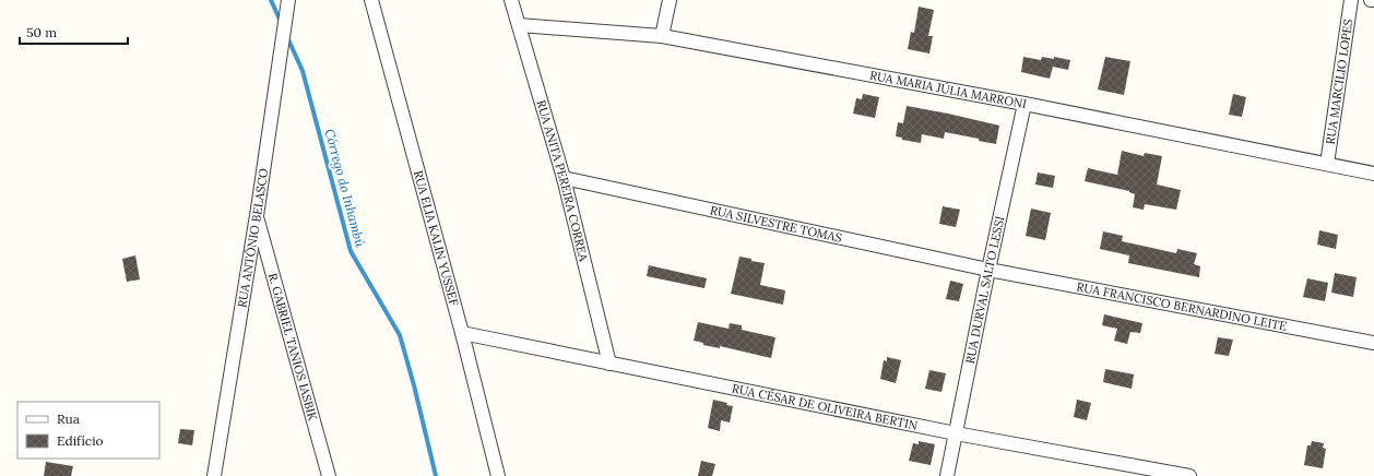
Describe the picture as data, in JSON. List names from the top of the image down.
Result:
{
  "streets": {
    "street": [
      "RUA MARCILIO LOPES",
      "RUA MARIA JÚLIA MARRONI",
      "RUA ANITA PEREIRA CORREA",
      "RUA SILVESTRE TOMAS",
      "RUA ANTÔNIO BELASCO",
      "RUA ELIA KALIN YUSSEF",
      "RUA DURVAL SALTO LESSI",
      "RUA FRANCISCO BERNARDINO LEITE",
      "R. GABRIEL TANIOS IASBIK",
      "RUA CÉSAR DE OLIVEIRA BERTIN"
    ]
  },
  "crossings": [
    ["RUA MARCILIO LOPES", "RUA MARIA JÚLIA MARRONI"],
    ["RUA MARIA JÚLIA MARRONI", "RUA ANITA PEREIRA CORREA"],
    ["RUA MARIA JÚLIA MARRONI", "RUA DURVAL SALTO LESSI"],
    ["RUA ANITA PEREIRA CORREA", "RUA SILVESTRE TOMAS"],
    ["RUA ANITA PEREIRA CORREA", "RUA CÉSAR DE OLIVEIRA BERTIN"],
    ["RUA SILVESTRE TOMAS", "RUA DURVAL SALTO LESSI"],
    ["RUA SILVESTRE TOMAS", "RUA FRANCISCO BERNARDINO LEITE"],
    ["RUA ANTÔNIO BELASCO", "R. GABRIEL TANIOS IASBIK"],
    ["RUA ELIA KALIN YUSSEF", "RUA CÉSAR DE OLIVEIRA BERTIN"],
    ["RUA DURVAL SALTO LESSI", "RUA FRANCISCO BERNARDINO LEITE"],
    ["RUA DURVAL SALTO LESSI", "RUA CÉSAR DE OLIVEIRA BERTIN"]
  ],
  "water": ["Córrego do Inhambú"],
  "legend": ["Rua", "Edifício"],
  "scale_bar": "50 m"
}
